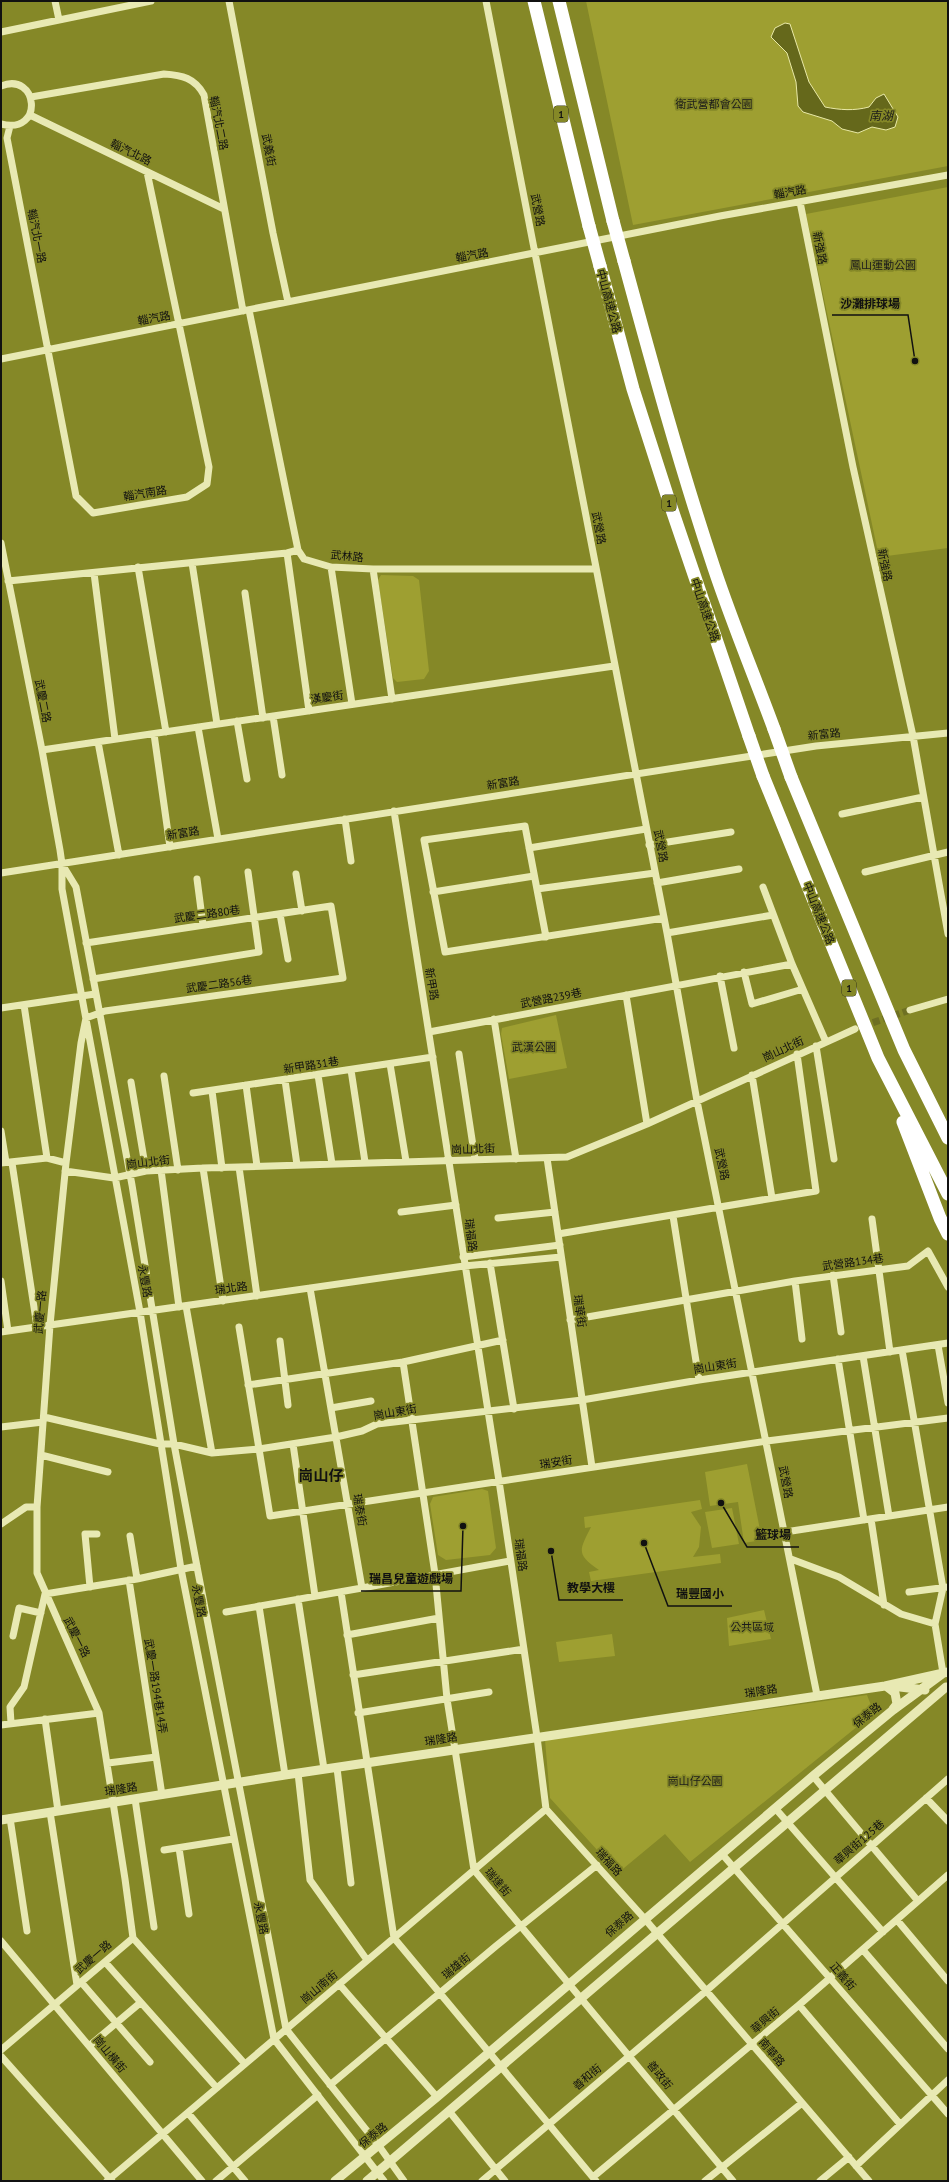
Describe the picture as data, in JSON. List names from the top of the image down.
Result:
{
  "streets": {
    "highway": ["1", "中山高速公路"],
    "street": [
      "輜汽北二路",
      "武義街",
      "輜汽北路",
      "輜汽路",
      "武營路",
      "輜汽北一路",
      "新強路",
      "輜汽南路",
      "武林路",
      "漢慶街",
      "武慶二路",
      "新富路",
      "武慶二路80巷",
      "武慶二路56巷",
      "新甲路",
      "武營路239巷",
      "崗山北街",
      "新甲路31巷",
      "瑞福路",
      "武營路134巷",
      "永豐路",
      "瑞北路",
      "瑞華街",
      "武慶一路",
      "崗山東街",
      "瑞安街",
      "瑞泰街",
      "武慶一路194巷14弄",
      "瑞隆路",
      "保泰路",
      "華興街125巷",
      "瑞達街",
      "瑞雄街",
      "正義街",
      "崗山南街",
      "華興街",
      "南華路",
      "崗山橫街",
      "善政街",
      "善和街"
    ]
  },
  "crossings": [
    ["輜汽北二路", "輜汽北路"],
    ["輜汽北二路", "輜汽路"],
    ["武義街", "輜汽路"],
    ["輜汽路", "武營路"],
    ["輜汽路", "輜汽北一路"],
    ["輜汽路", "新強路"],
    ["輜汽路", "輜汽南路"],
    ["武營路", "武林路"],
    ["武營路", "漢慶街"],
    ["武營路", "新富路"],
    ["武營路", "武營路239巷"],
    ["武營路", "崗山北街"],
    ["武營路", "武營路134巷"],
    ["武營路", "崗山東街"],
    ["武營路", "瑞安街"],
    ["武營路", "瑞隆路"],
    ["輜汽北一路", "輜汽南路"],
    ["新強路", "新富路"],
    ["漢慶街", "武慶二路"],
    ["武慶二路", "新富路"],
    ["武慶二路", "武慶二路80巷"],
    ["武慶二路", "武慶二路56巷"],
    ["武慶二路", "崗山北街"],
    ["武慶二路", "永豐路"],
    ["武慶二路", "武慶一路"],
    ["新富路", "新甲路"],
    ["武慶二路80巷", "武慶二路56巷"],
    ["武慶二路56巷", "永豐路"],
    ["新甲路", "武營路239巷"],
    ["新甲路", "崗山北街"],
    ["新甲路", "新甲路31巷"],
    ["新甲路", "瑞福路"],
    ["崗山北街", "瑞福路"],
    ["崗山北街", "永豐路"],
    ["崗山北街", "瑞華街"],
    ["崗山北街", "武慶一路"],
    ["瑞福路", "瑞北路"],
    ["瑞福路", "崗山東街"],
    ["瑞福路", "瑞安街"],
    ["瑞福路", "瑞隆路"],
    ["瑞福路", "保泰路"],
    ["瑞福路", "瑞雄街"],
    ["瑞福路", "崗山南街"],
    ["瑞福路", "南華路"],
    ["武營路134巷", "瑞華街"],
    ["永豐路", "瑞北路"],
    ["永豐路", "崗山東街"],
    ["永豐路", "瑞隆路"],
    ["永豐路", "保泰路"],
    ["永豐路", "瑞雄街"],
    ["永豐路", "崗山南街"],
    ["瑞北路", "瑞華街"],
    ["瑞北路", "武慶一路"],
    ["瑞北路", "瑞泰街"],
    ["瑞華街", "崗山東街"],
    ["瑞華街", "瑞安街"],
    ["武慶一路", "崗山東街"],
    ["武慶一路", "瑞隆路"],
    ["武慶一路", "崗山橫街"],
    ["崗山東街", "瑞安街"],
    ["崗山東街", "瑞泰街"],
    ["崗山東街", "瑞達街"],
    ["瑞安街", "瑞泰街"],
    ["瑞安街", "瑞達街"],
    ["武慶一路194巷14弄", "瑞隆路"],
    ["瑞隆路", "保泰路"],
    ["瑞隆路", "瑞達街"],
    ["保泰路", "瑞達街"],
    ["保泰路", "正義街"],
    ["保泰路", "南華路"],
    ["保泰路", "善政街"],
    ["華興街125巷", "正義街"],
    ["華興街125巷", "南華路"],
    ["華興街125巷", "善和街"],
    ["瑞達街", "瑞雄街"],
    ["瑞達街", "崗山南街"],
    ["瑞達街", "善政街"],
    ["正義街", "華興街"],
    ["崗山南街", "崗山橫街"],
    ["華興街", "南華路"],
    ["華興街", "善政街"],
    ["南華路", "善和街"],
    ["善政街", "善和街"]
  ],
  "districts": ["崗山仔"],
  "water": ["南湖"],
  "parks": [
    "衛武營都會公園",
    "鳳山運動公園",
    "武漢公園",
    "公共區域",
    "崗山仔公園"
  ],
  "places": [
    "沙灘排球場",
    "籃球場",
    "瑞昌兒童遊戲場",
    "瑞豐國小",
    "教學大樓"
  ]
}
